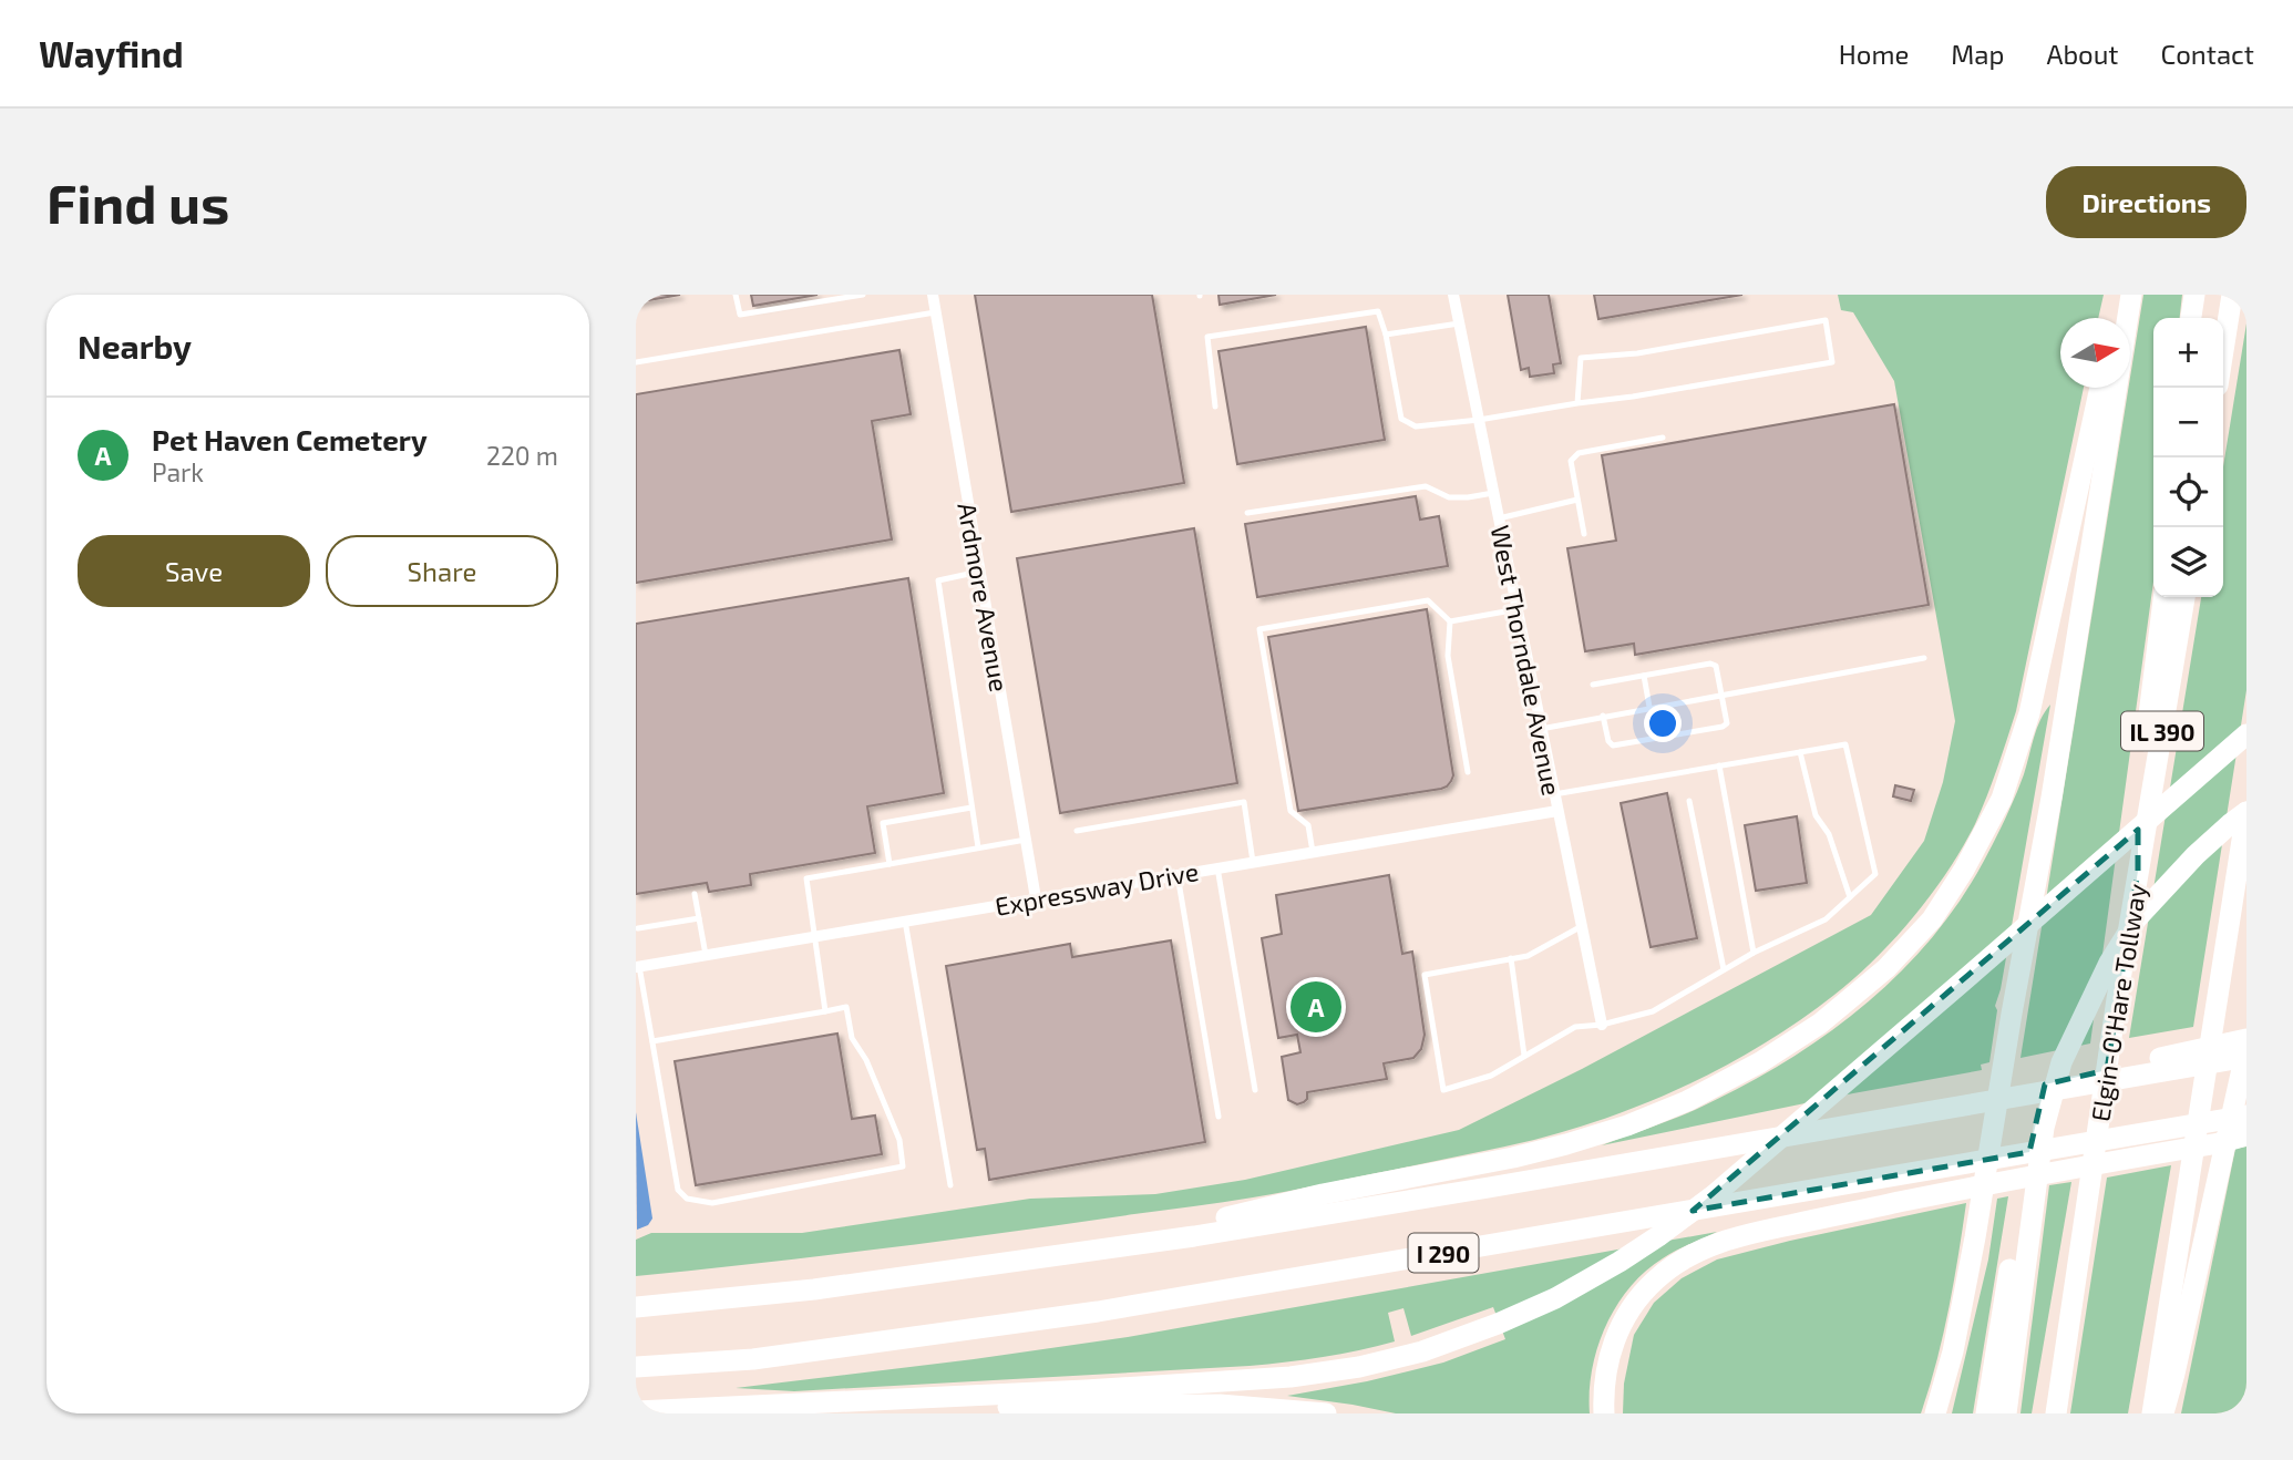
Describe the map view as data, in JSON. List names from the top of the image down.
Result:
{
  "streets": {
    "highway": ["IL 390", "Elgin-O'Hare Tollway", "I 290"],
    "street": ["Ardmore Avenue", "West Thorndale Avenue", "Expressway Drive"]
  },
  "crossings": [
    ["Ardmore Avenue", "Expressway Drive"],
    ["West Thorndale Avenue", "Expressway Drive"]
  ],
  "north": "right",
  "page": {
    "header": "Wayfind",
    "nav": [
      "Home",
      "Map",
      "About",
      "Contact"
    ],
    "buttons": [
      "Directions",
      ["Save", "Share"]
    ],
    "title": "Find us",
    "heading": "Nearby",
    "map_buttons": ["+", "−"],
    "list": [
      {
        "mark": "A",
        "name": "Pet Haven Cemetery",
        "note": "Park",
        "value": "220 m"
      }
    ],
    "pins": "A"
  }
}
